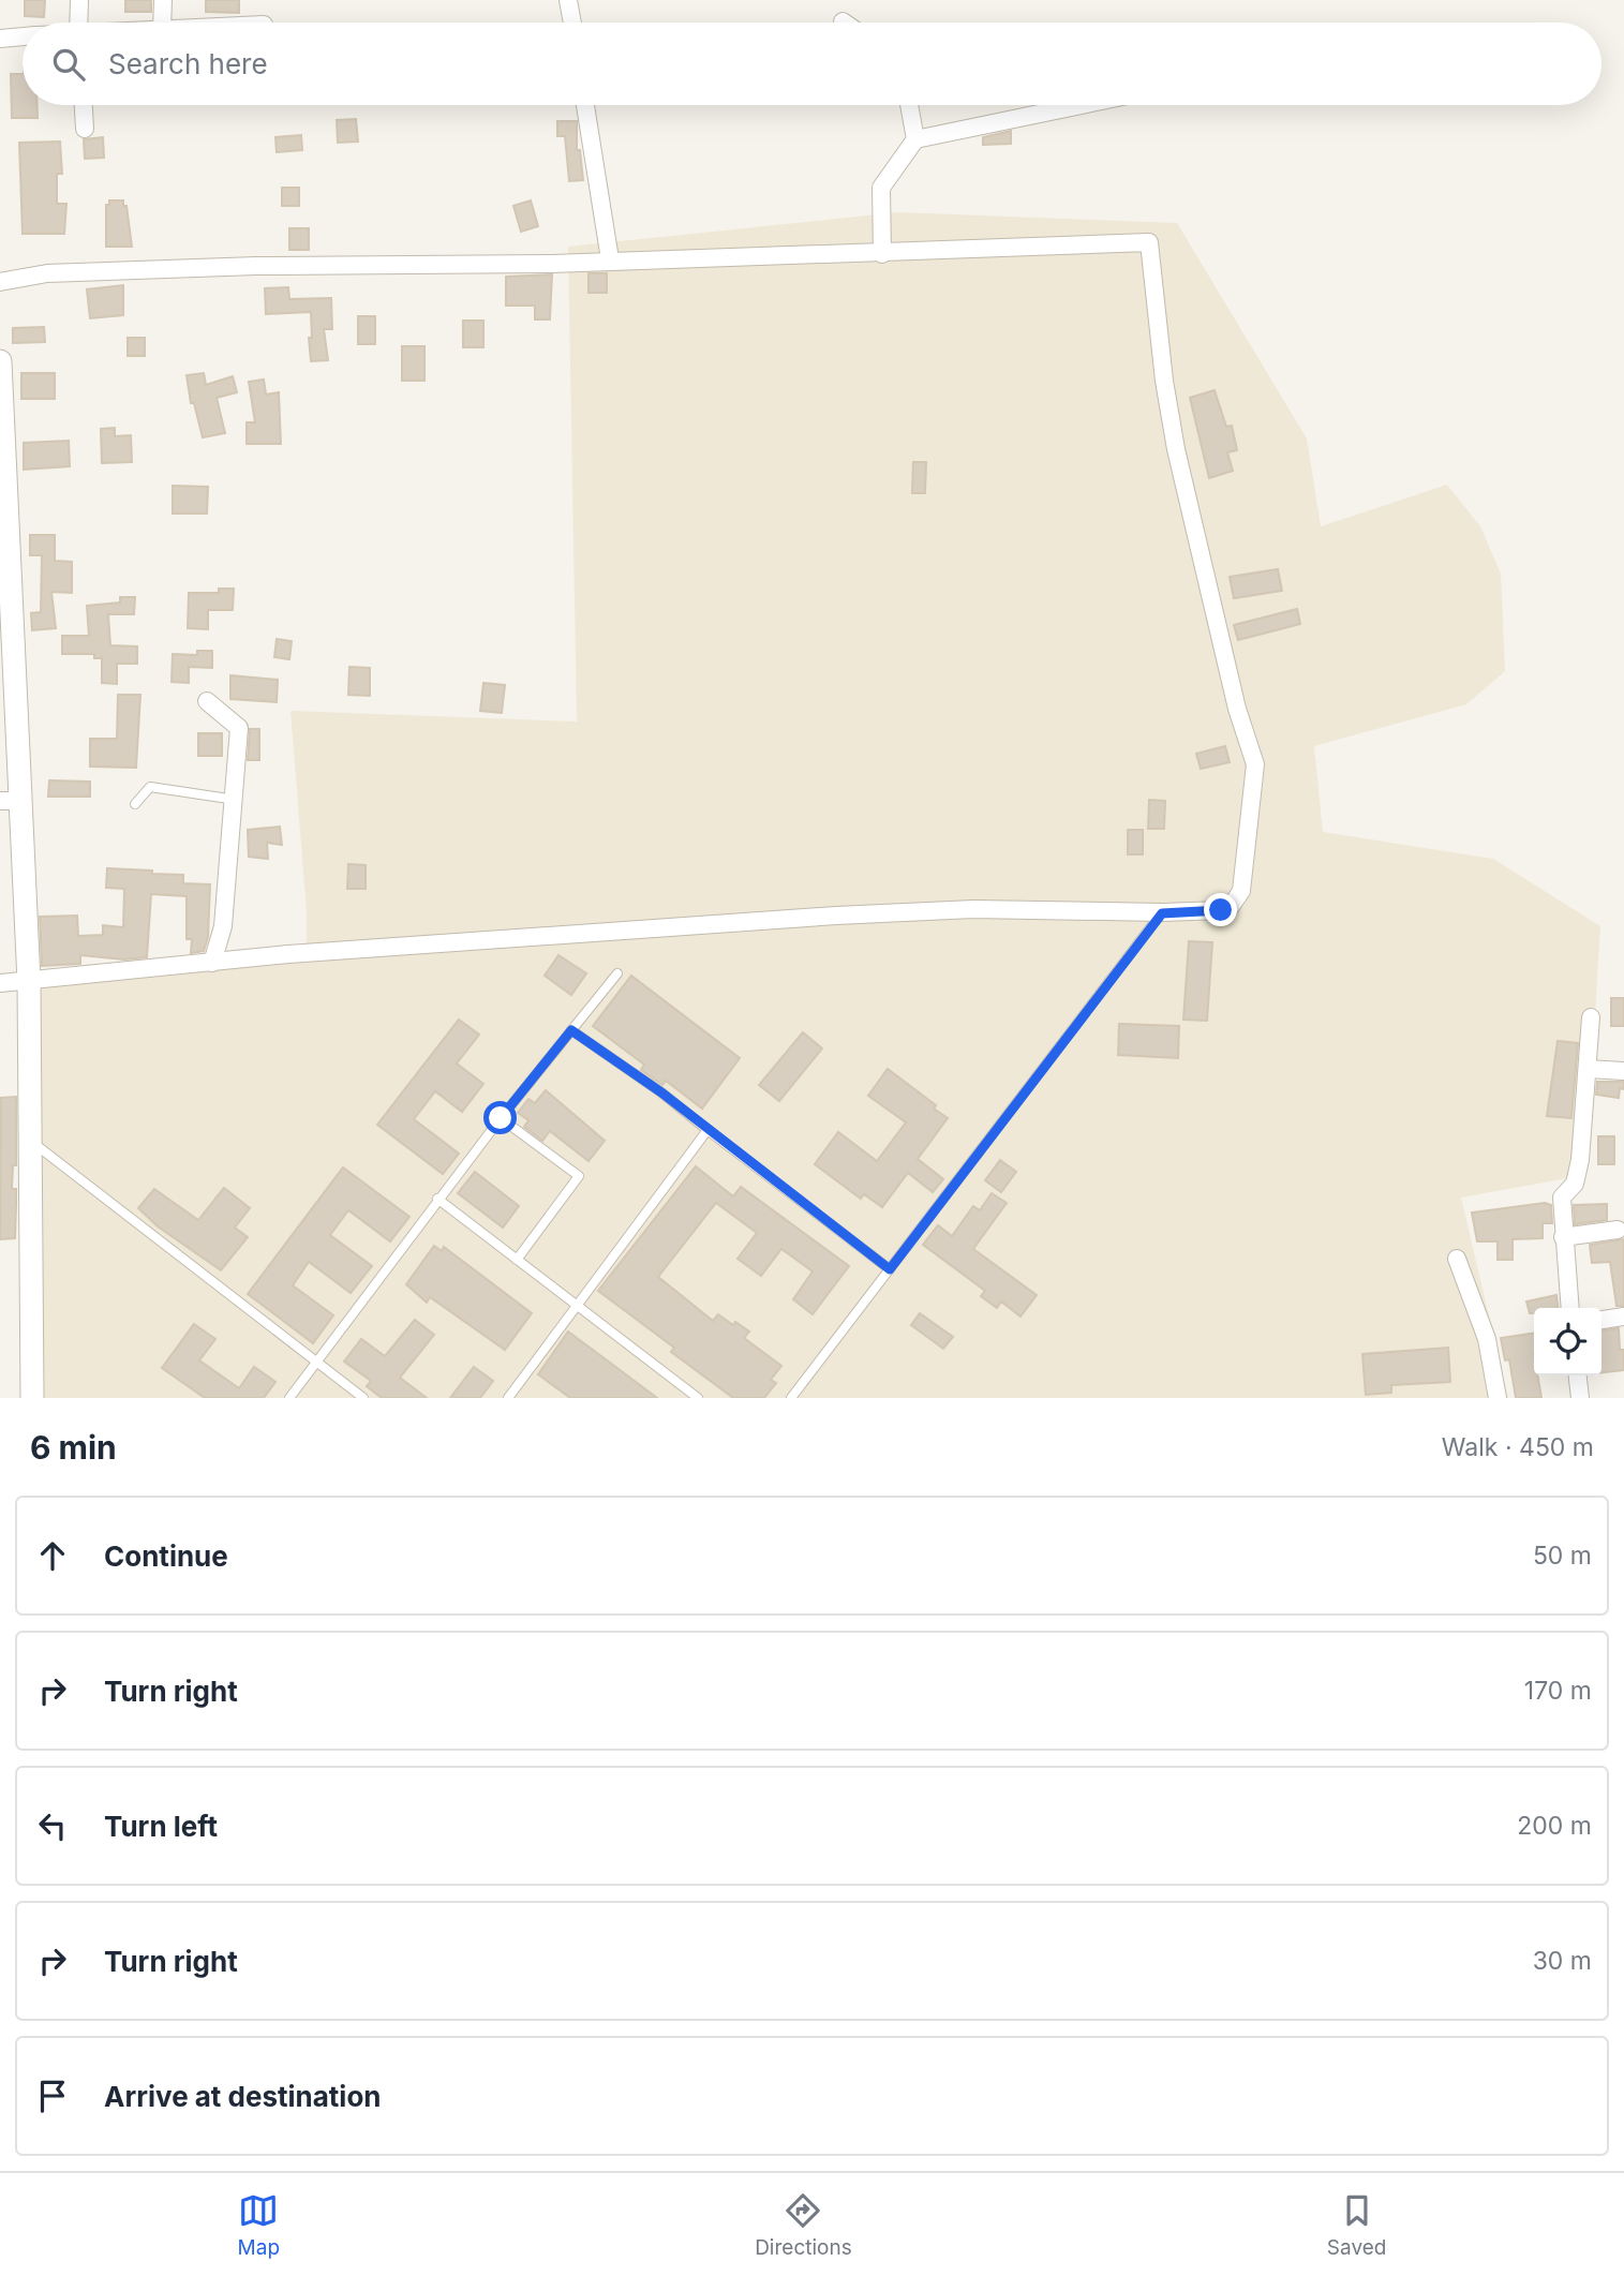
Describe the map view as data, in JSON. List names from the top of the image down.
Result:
{
  "page": {
    "search": "Search here",
    "heading": ["6 min", "Walk · 450 m"],
    "list": [
      ["Continue", "50 m"],
      ["Turn right", "170 m"],
      ["Turn left", "200 m"],
      ["Turn right", "30 m"],
      "Arrive at destination"
    ],
    "nav": ["Map", "Directions", "Saved"]
  }
}
